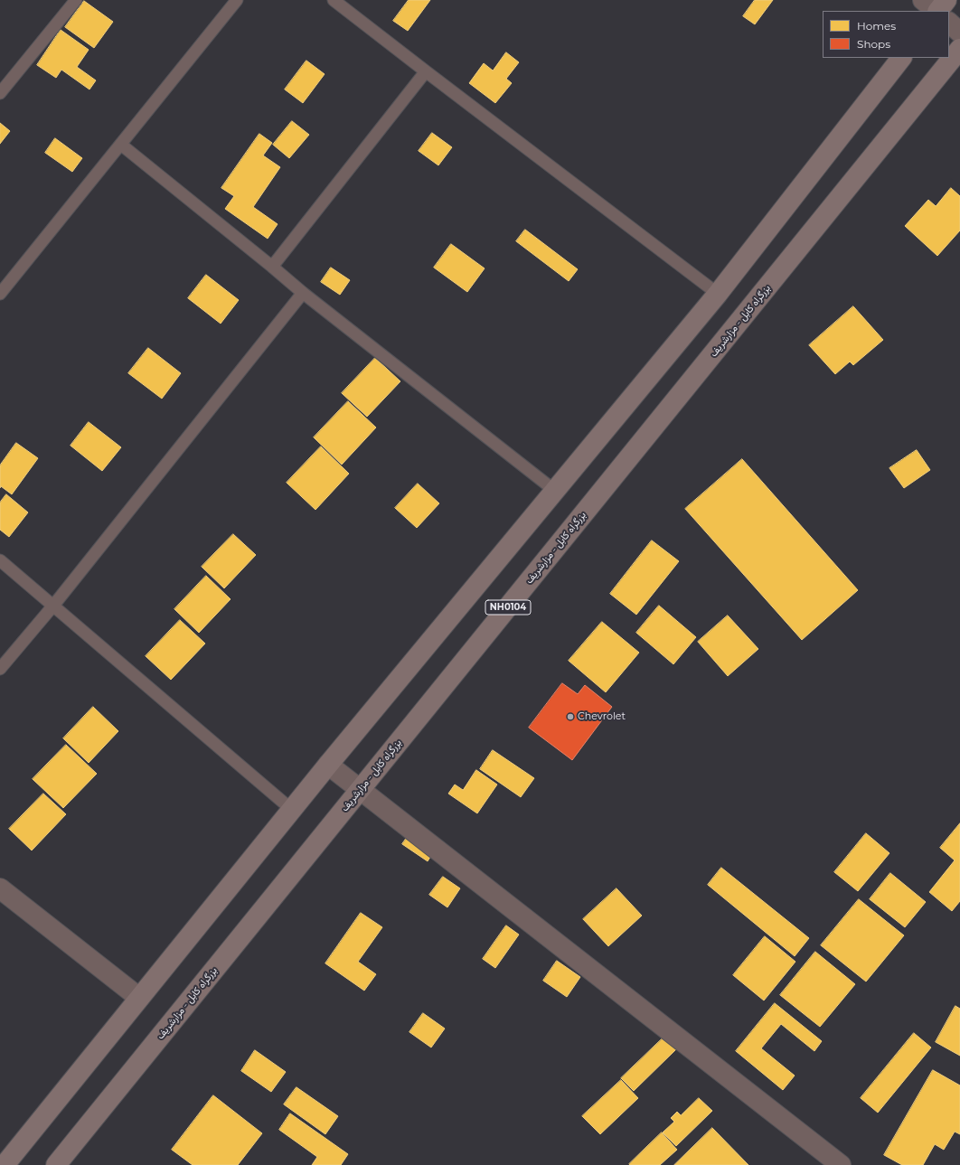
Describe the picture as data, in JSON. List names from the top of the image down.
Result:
{
  "streets": {
    "highway": ["بزرگراه کابل - مزارشریف", "NH0104"]
  },
  "places": ["Chevrolet"],
  "legend": ["Homes", "Shops"]
}
